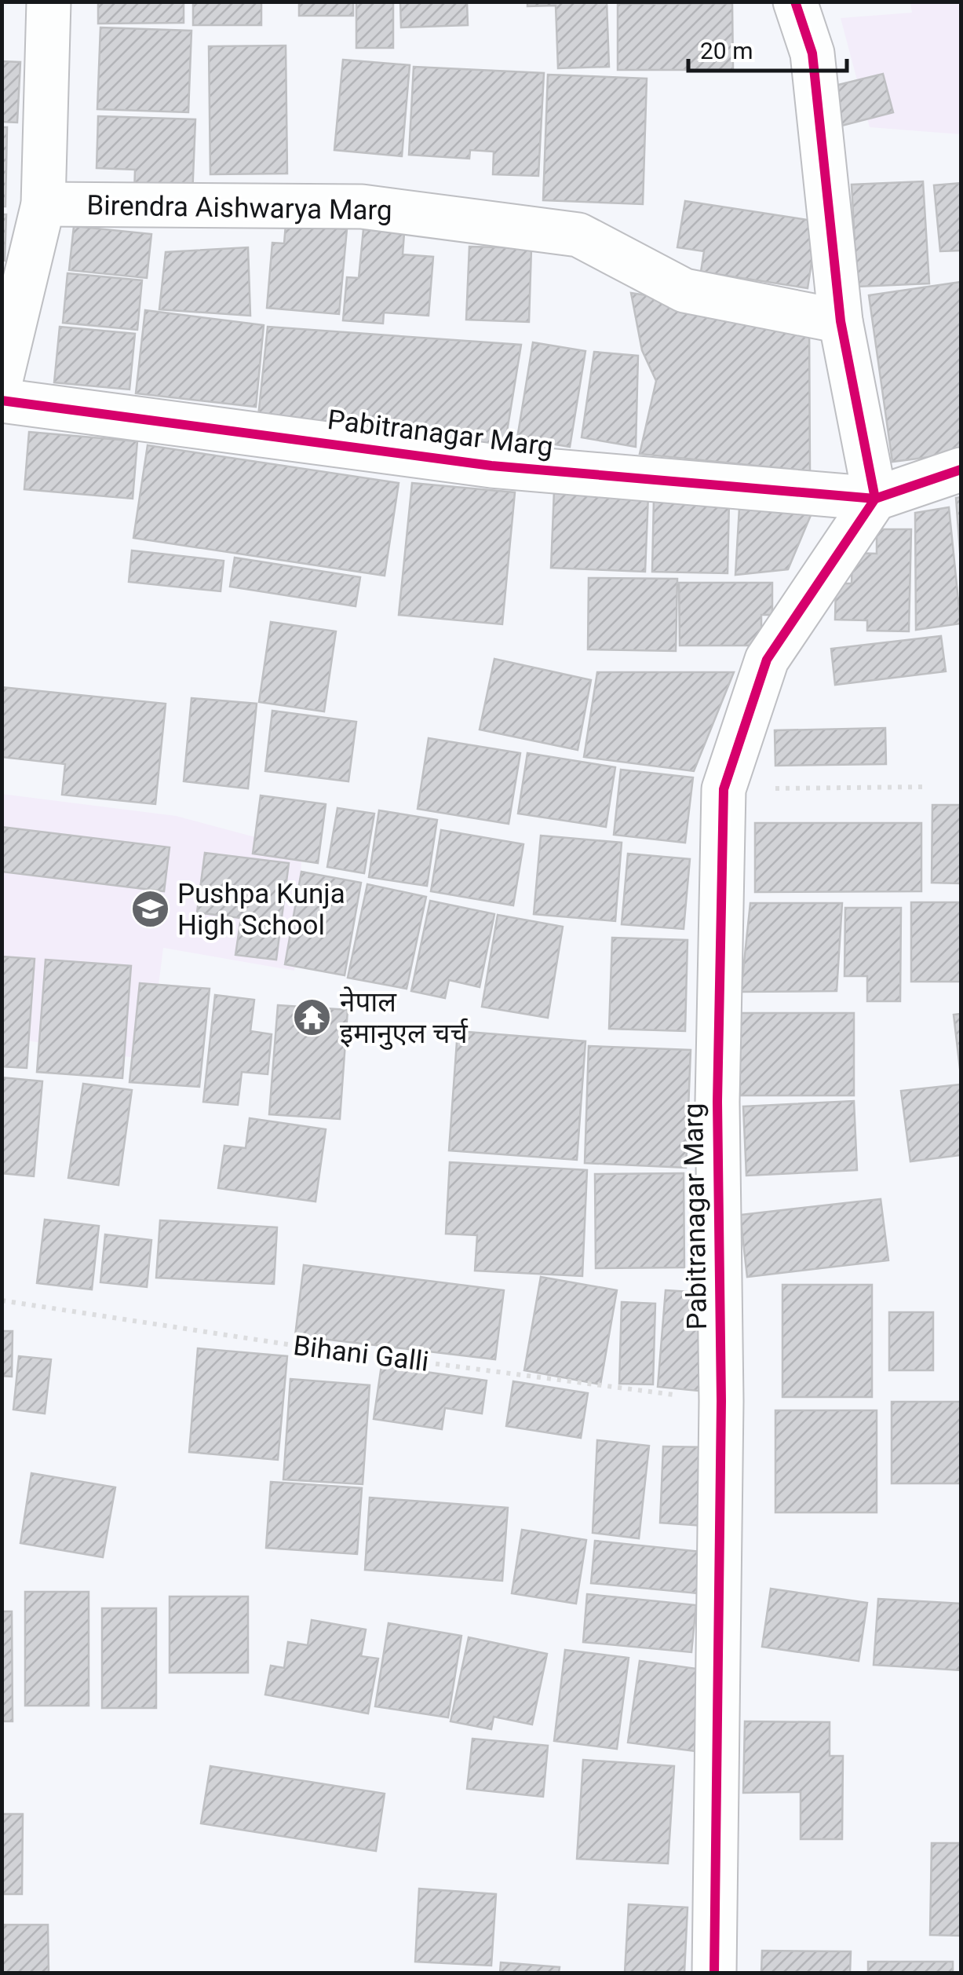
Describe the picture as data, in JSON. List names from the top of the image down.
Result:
{
  "streets": {
    "street": ["Birendra Aishwarya Marg", "Pabitranagar Marg"],
    "path": ["Bihani Galli"]
  },
  "crossings": [
    ["Pabitranagar Marg", "Bihani Galli"]
  ],
  "places": {
    "school or university": ["Pushpa Kunja High School"],
    "temple": ["नेपाल इमानुएल चर्च"]
  },
  "scale_bar": "20 m"
}
